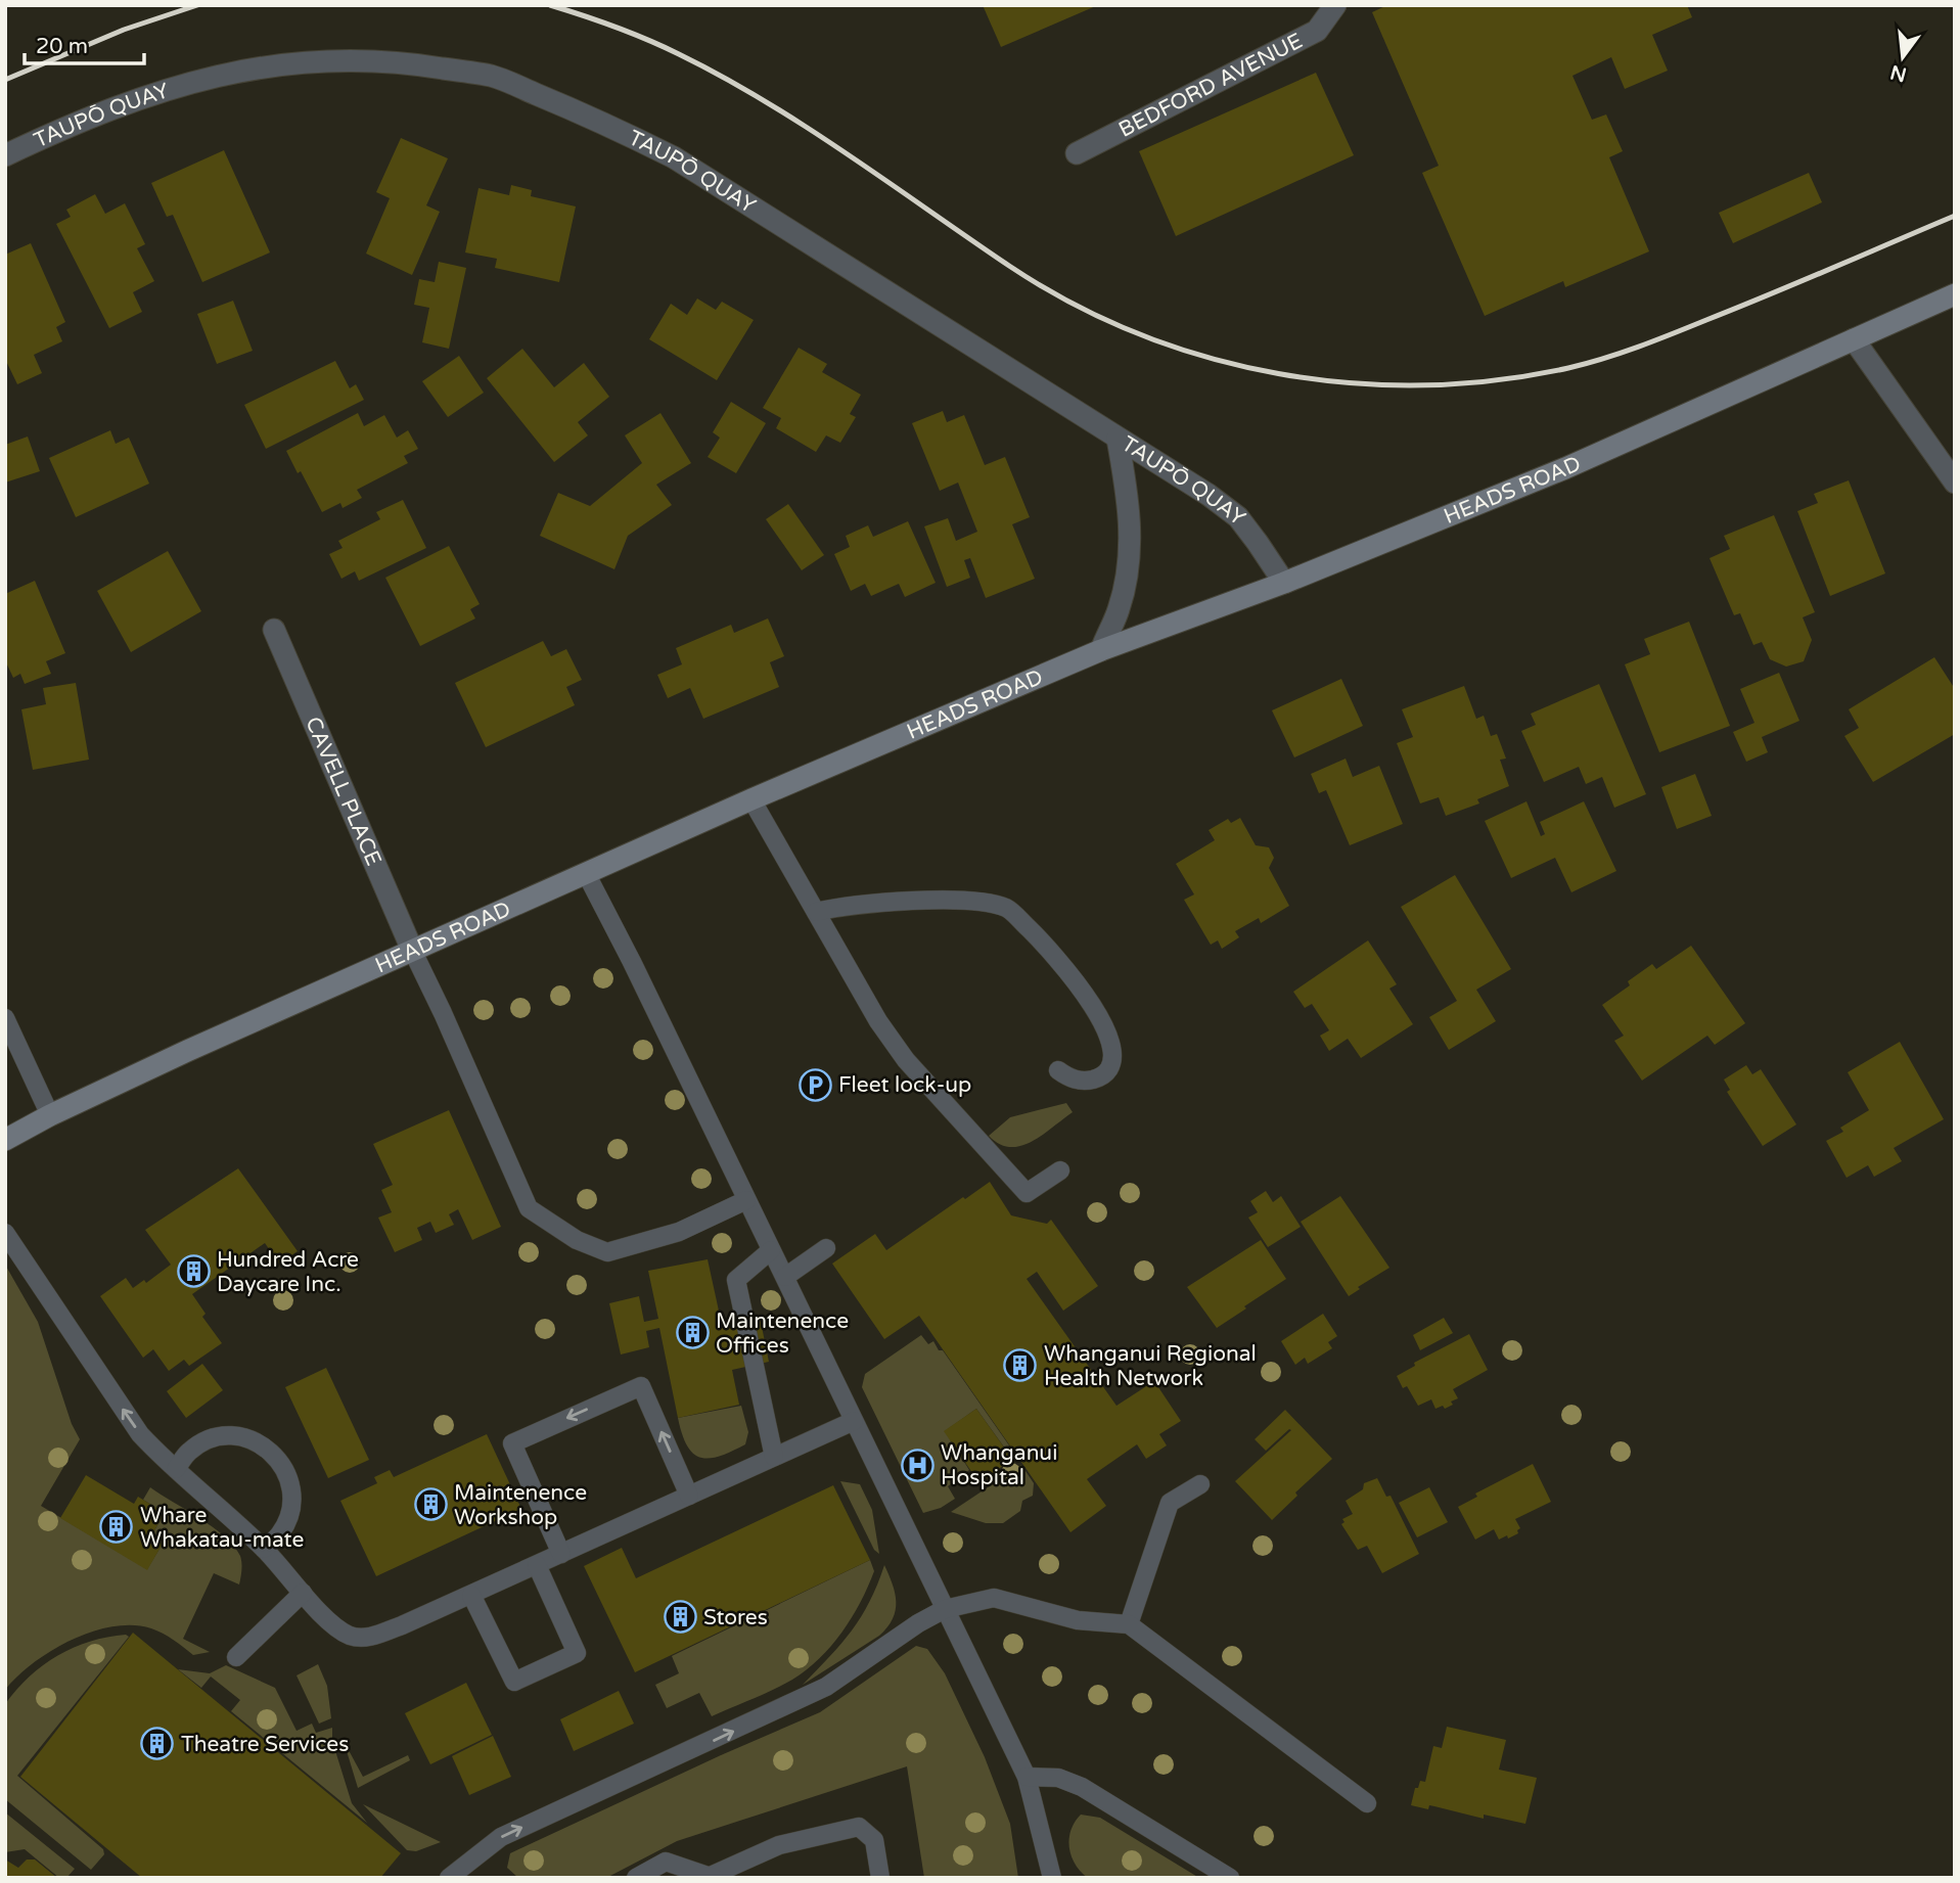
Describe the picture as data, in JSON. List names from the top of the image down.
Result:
{
  "streets": {
    "main road": ["HEADS ROAD"],
    "street": ["BEDFORD AVENUE", "TAUPŌ QUAY", "CAVELL PLACE"]
  },
  "crossings": [
    ["TAUPŌ QUAY", "HEADS ROAD"],
    ["HEADS ROAD", "CAVELL PLACE"]
  ],
  "places": {
    "parking": ["Fleet lock-up"],
    "building": [
      "Hundred Acre Daycare Inc.",
      "Maintenence Offices",
      "Whanganui Regional Health Network",
      "Maintenence Workshop",
      "Whare Whakatau-mate",
      "Stores",
      "Theatre Services"
    ],
    "hospital": ["Whanganui Hospital"]
  },
  "scale_bar": "20 m",
  "north": "bottom"
}
